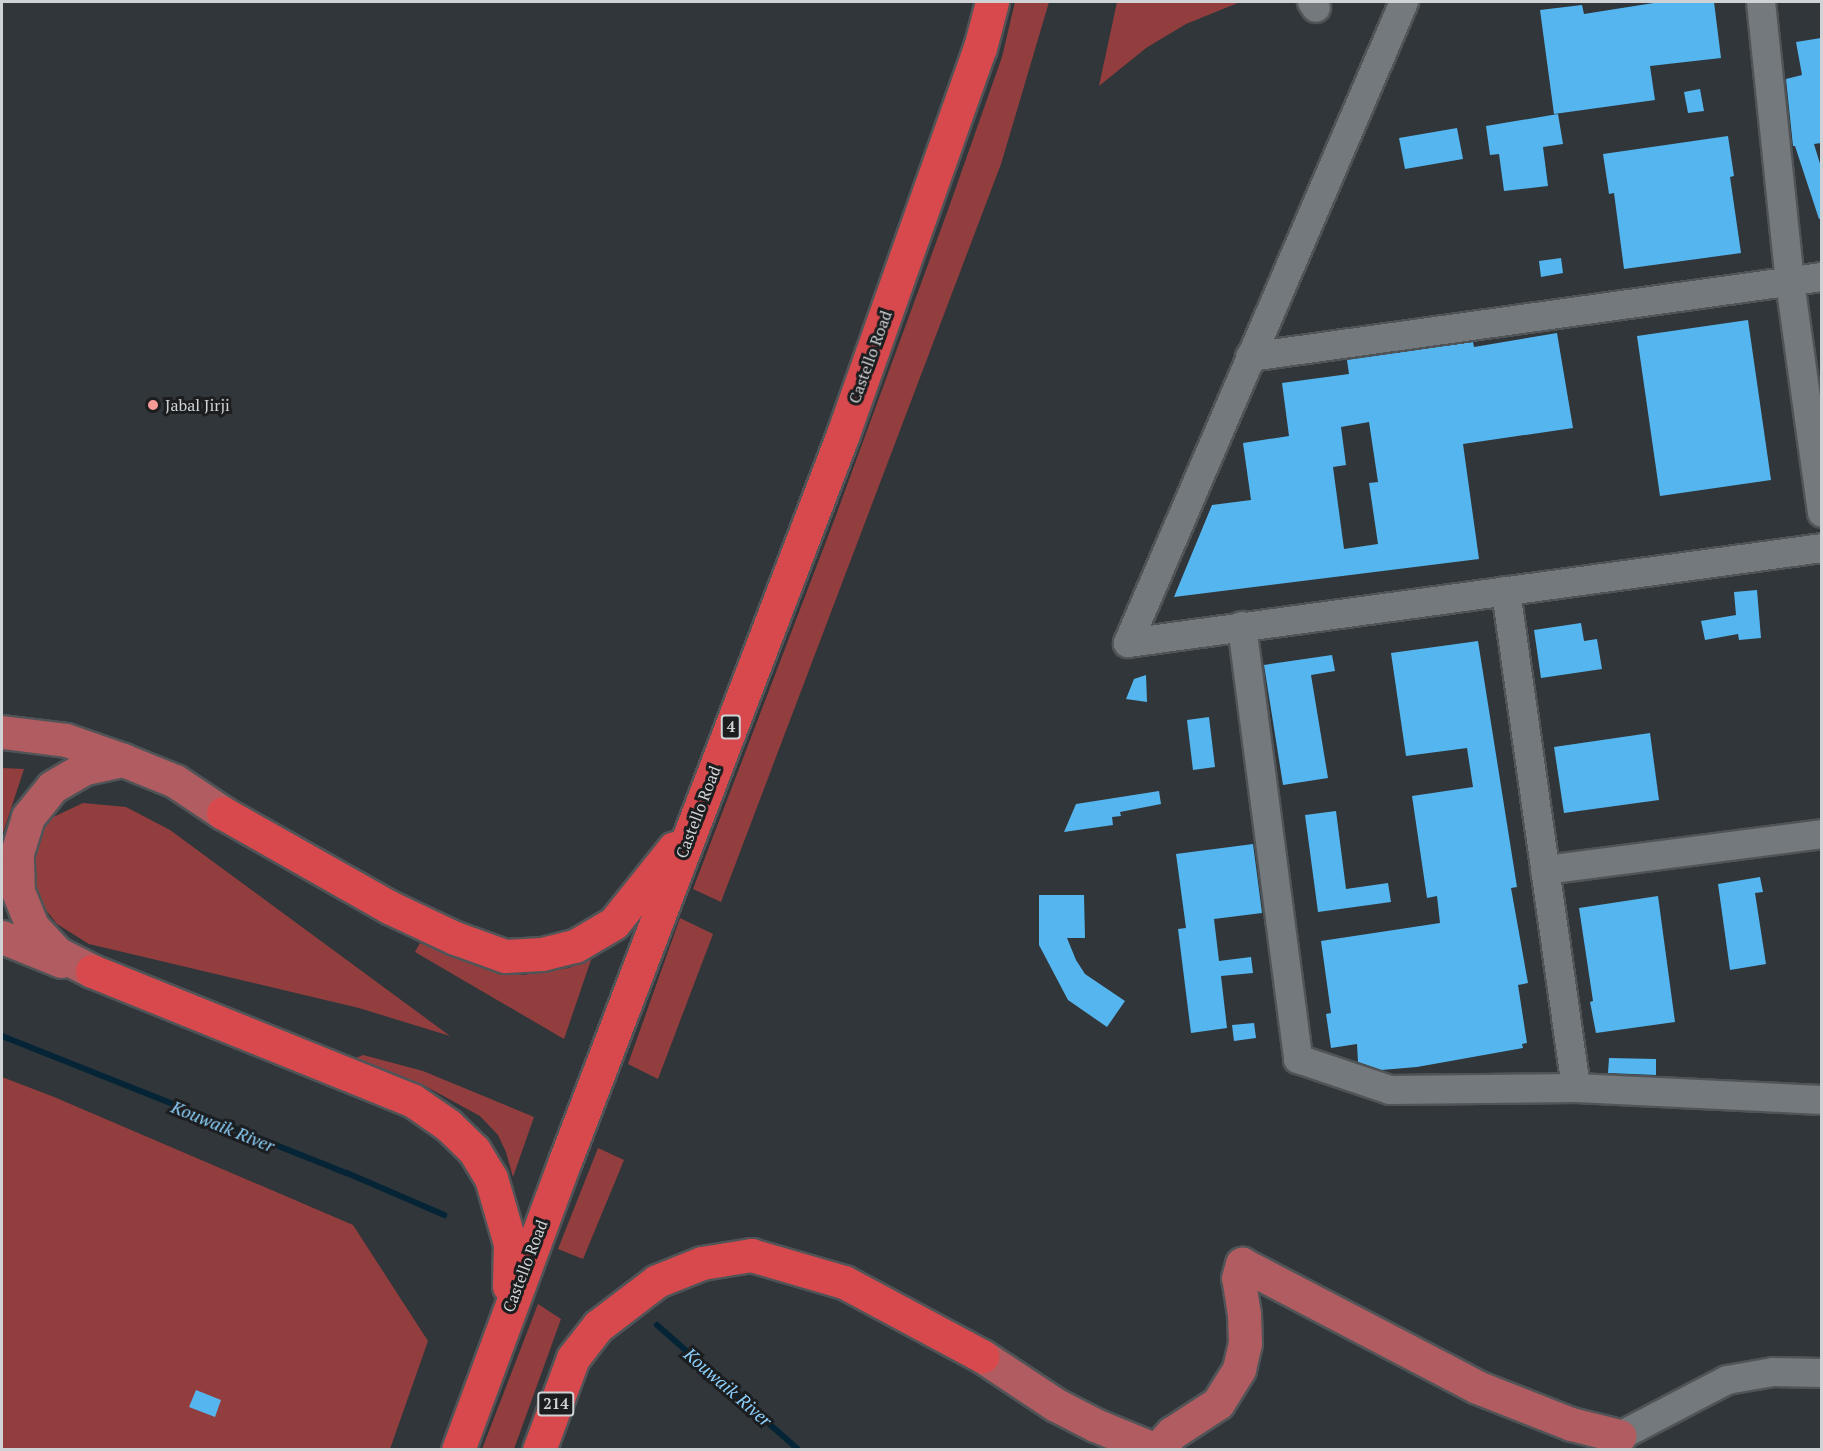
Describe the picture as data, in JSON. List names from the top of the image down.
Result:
{
  "streets": {
    "highway": ["Castello Road", "4", "214"]
  },
  "water": ["Kouwaik River"],
  "places": ["Jabal Jirji"]
}
